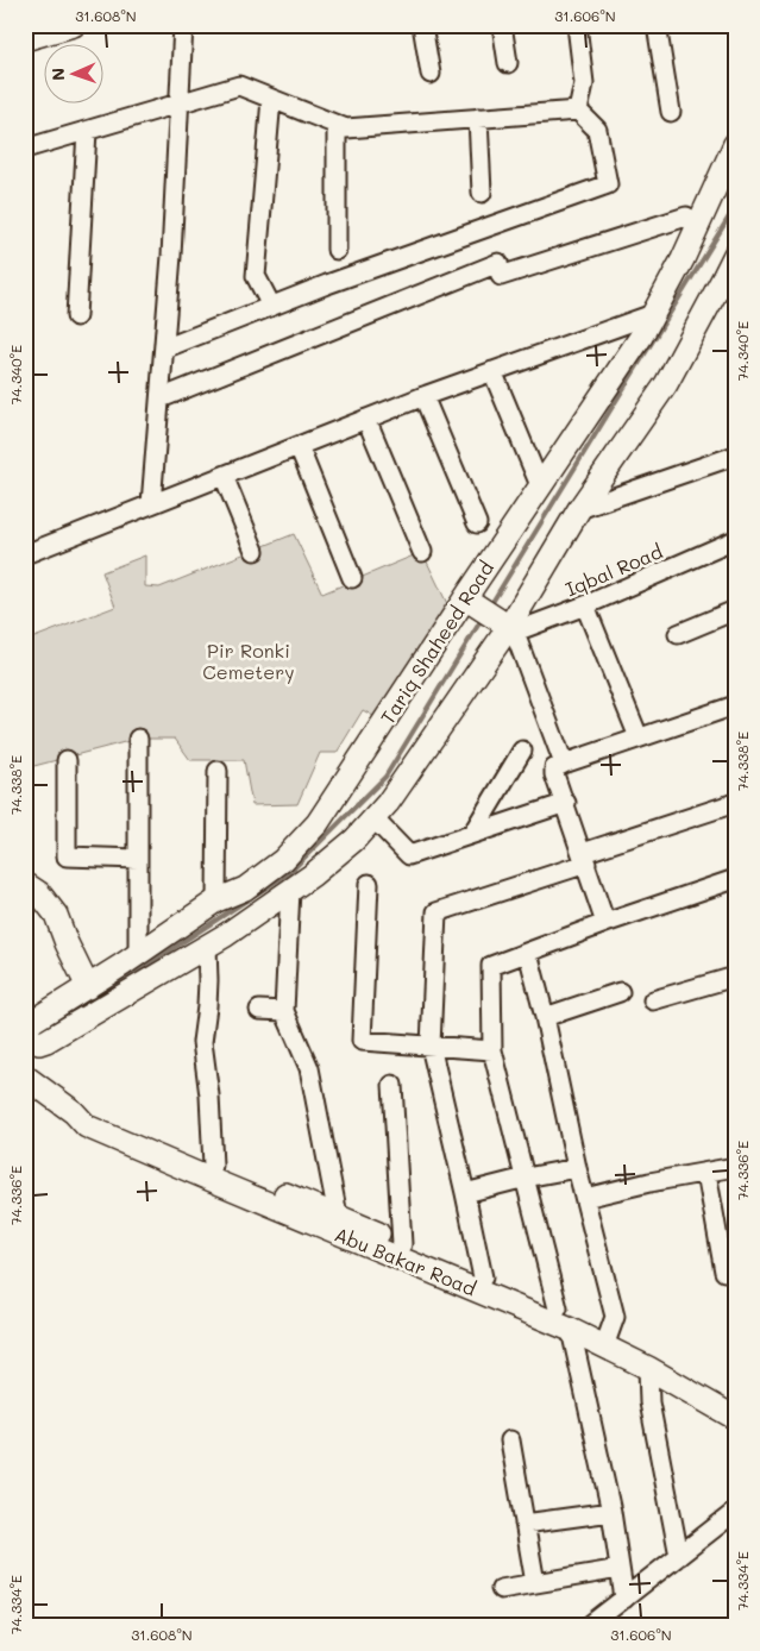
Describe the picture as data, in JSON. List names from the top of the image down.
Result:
{
  "streets": {
    "main road": ["Tariq Shaheed Road", "Abu Bakar Road"],
    "street": ["Iqbal Road"]
  },
  "crossings": [
    ["Iqbal Road", "Tariq Shaheed Road"]
  ],
  "parks": ["Pir Ronki Cemetery"],
  "north": "left",
  "coordinates": [
    "31.608°N",
    "31.606°N",
    "74.340°E",
    "74.338°E",
    "74.336°E",
    "74.334°E"
  ]
}
